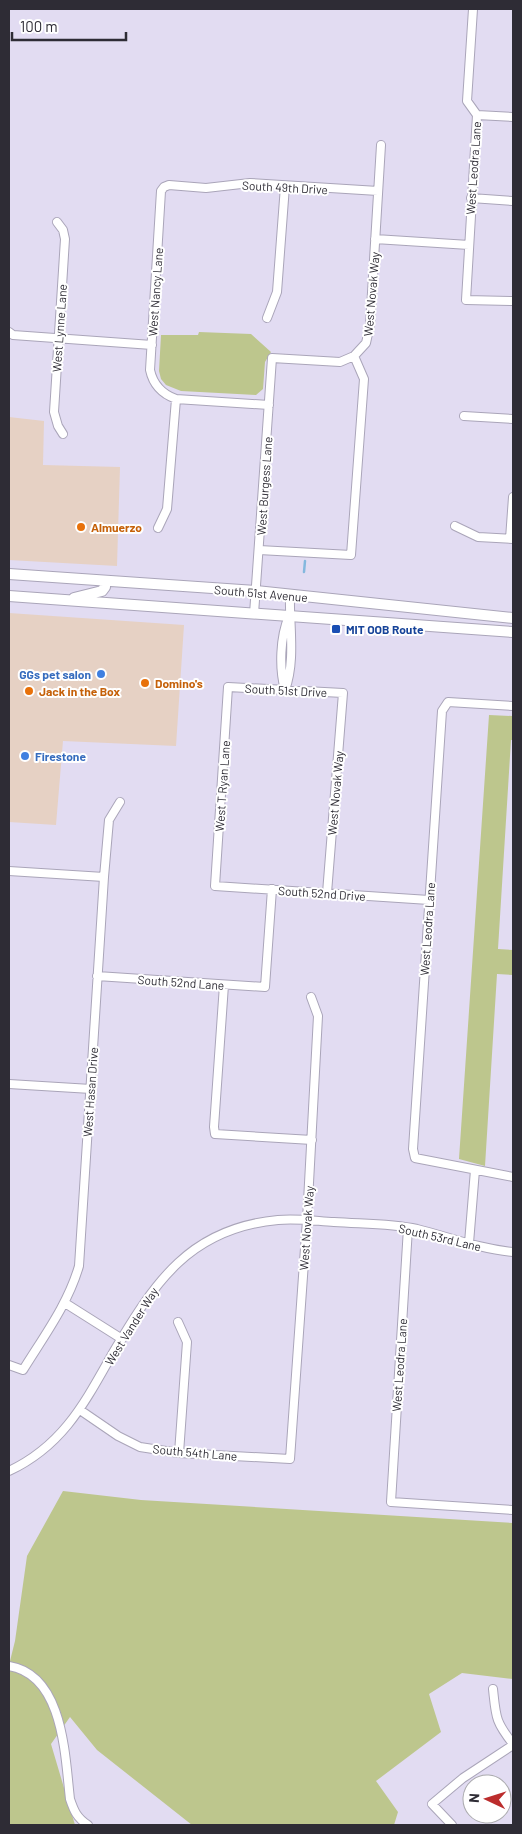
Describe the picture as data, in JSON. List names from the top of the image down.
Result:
{
  "streets": {
    "main road": ["South 51st Avenue"],
    "street": [
      "West Leodra Lane",
      "South 49th Drive",
      "West Nancy Lane",
      "West Novak Way",
      "West Lynne Lane",
      "West Burgess Lane",
      "South 51st Drive",
      "West T Ryan Lane",
      "South 52nd Drive",
      "South 52nd Lane",
      "West Hasan Drive",
      "South 53rd Lane",
      "West Vander Way",
      "South 54th Lane"
    ]
  },
  "crossings": [
    ["West Leodra Lane", "South 52nd Drive"],
    ["West Leodra Lane", "South 53rd Lane"],
    ["South 49th Drive", "West Nancy Lane"],
    ["South 49th Drive", "West Novak Way"],
    ["West Novak Way", "West Burgess Lane"],
    ["West Novak Way", "South 51st Drive"],
    ["West Novak Way", "South 52nd Drive"],
    ["West Novak Way", "South 53rd Lane"],
    ["West Novak Way", "West Vander Way"],
    ["West Novak Way", "South 54th Lane"],
    ["West Burgess Lane", "South 51st Avenue"],
    ["South 51st Drive", "West T Ryan Lane"],
    ["West T Ryan Lane", "South 52nd Drive"],
    ["South 52nd Drive", "South 52nd Lane"],
    ["South 52nd Lane", "West Hasan Drive"],
    ["South 53rd Lane", "West Vander Way"],
    ["West Vander Way", "South 54th Lane"]
  ],
  "places": {
    "other": [
      "Almuerzo",
      "GGs pet salon",
      "Domino's",
      "Jack in the Box",
      "Firestone"
    ],
    "transit": ["MIT OOB Route"]
  },
  "scale_bar": "100 m",
  "north": "left"
}
